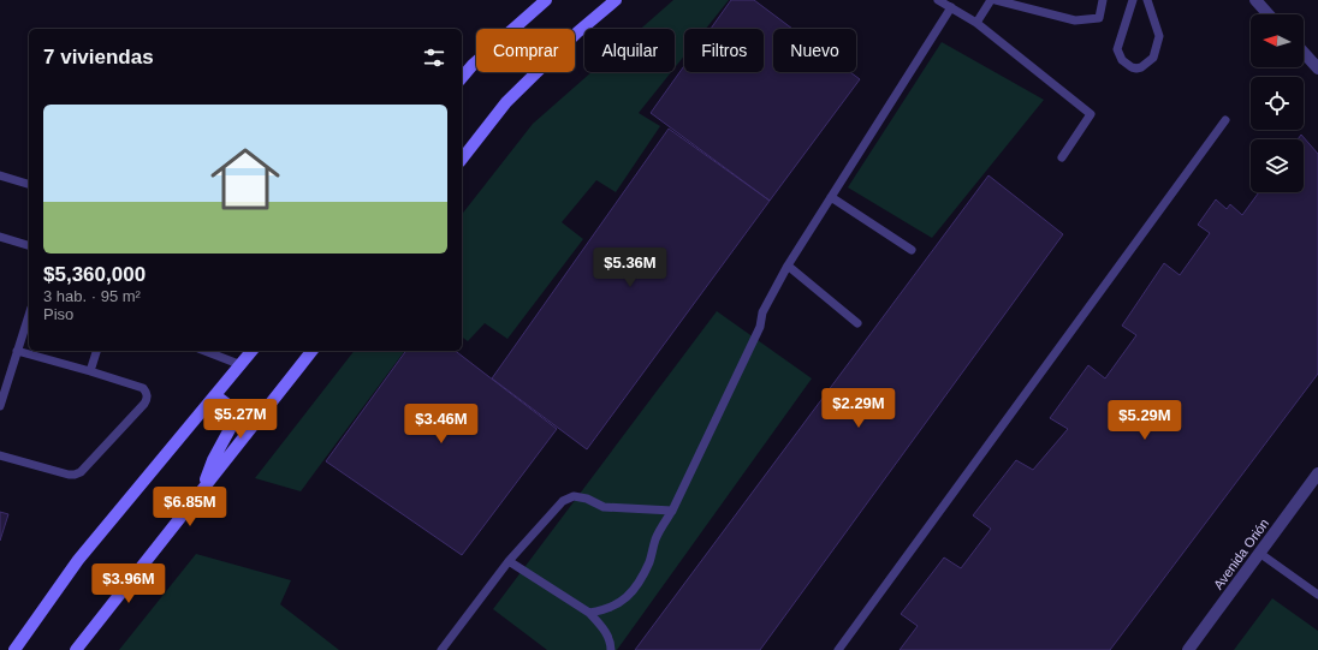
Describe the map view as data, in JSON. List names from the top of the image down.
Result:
{
  "streets": {
    "street": ["Avenida Orión"]
  },
  "north": "left",
  "page": {
    "chip": [
      "Comprar",
      "Alquilar",
      "Filtros",
      "Nuevo"
    ],
    "heading": "7 viviendas",
    "list": [
      {
        "name": "$5,360,000",
        "note": "3 hab. · 95 m² · Piso"
      }
    ],
    "price": [
      "$5.36M",
      "$2.29M",
      "$5.27M",
      "$5.29M",
      "$3.46M",
      "$6.85M",
      "$3.96M"
    ]
  }
}
